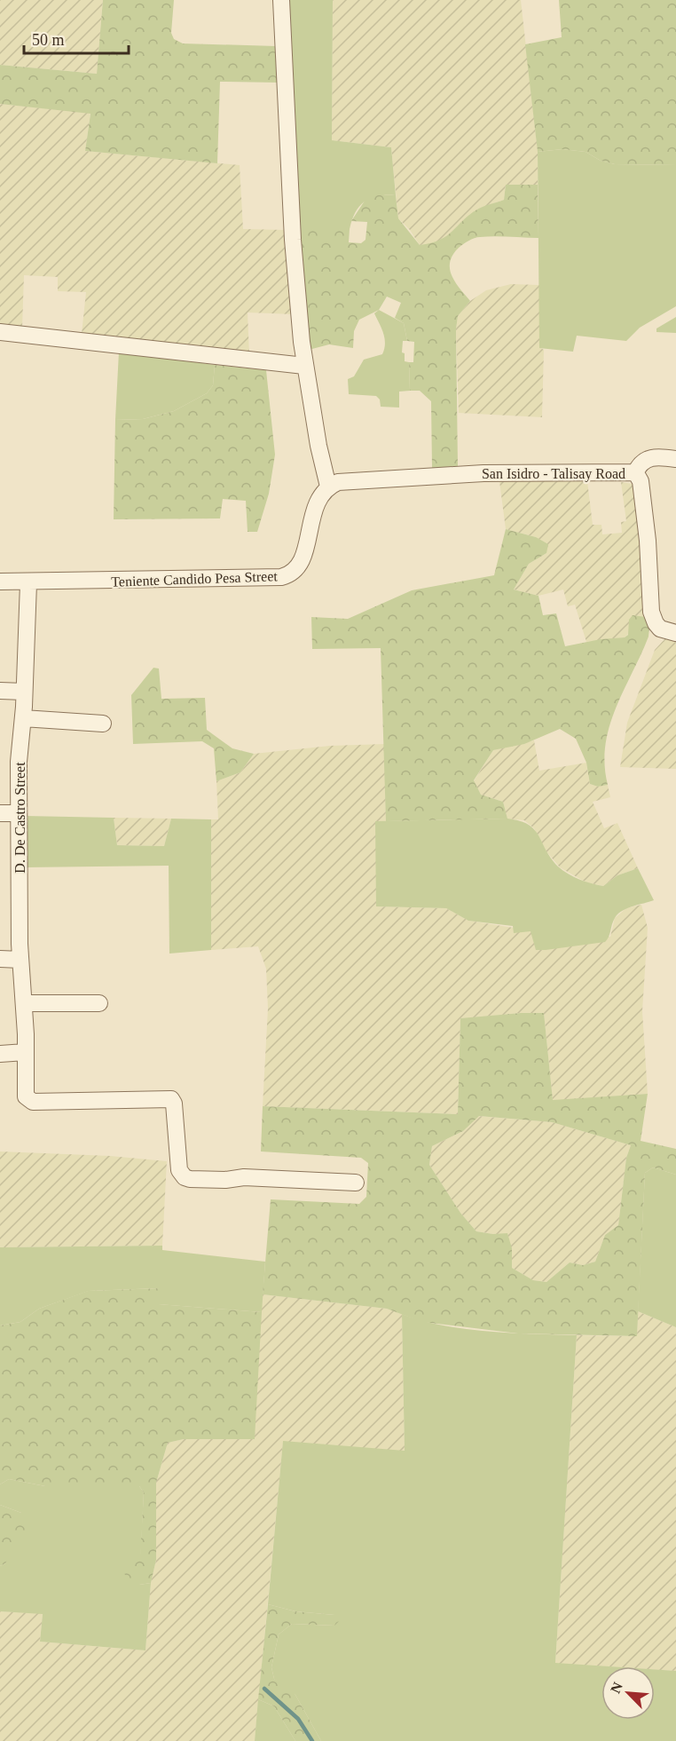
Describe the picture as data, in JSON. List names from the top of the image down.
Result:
{
  "streets": {
    "street": ["San Isidro - Talisay Road", "Teniente Candido Pesa Street", "D. De Castro Street"]
  },
  "crossings": [
    ["San Isidro - Talisay Road", "Teniente Candido Pesa Street"],
    ["Teniente Candido Pesa Street", "D. De Castro Street"]
  ],
  "scale_bar": "50 m",
  "north": "top left"
}
